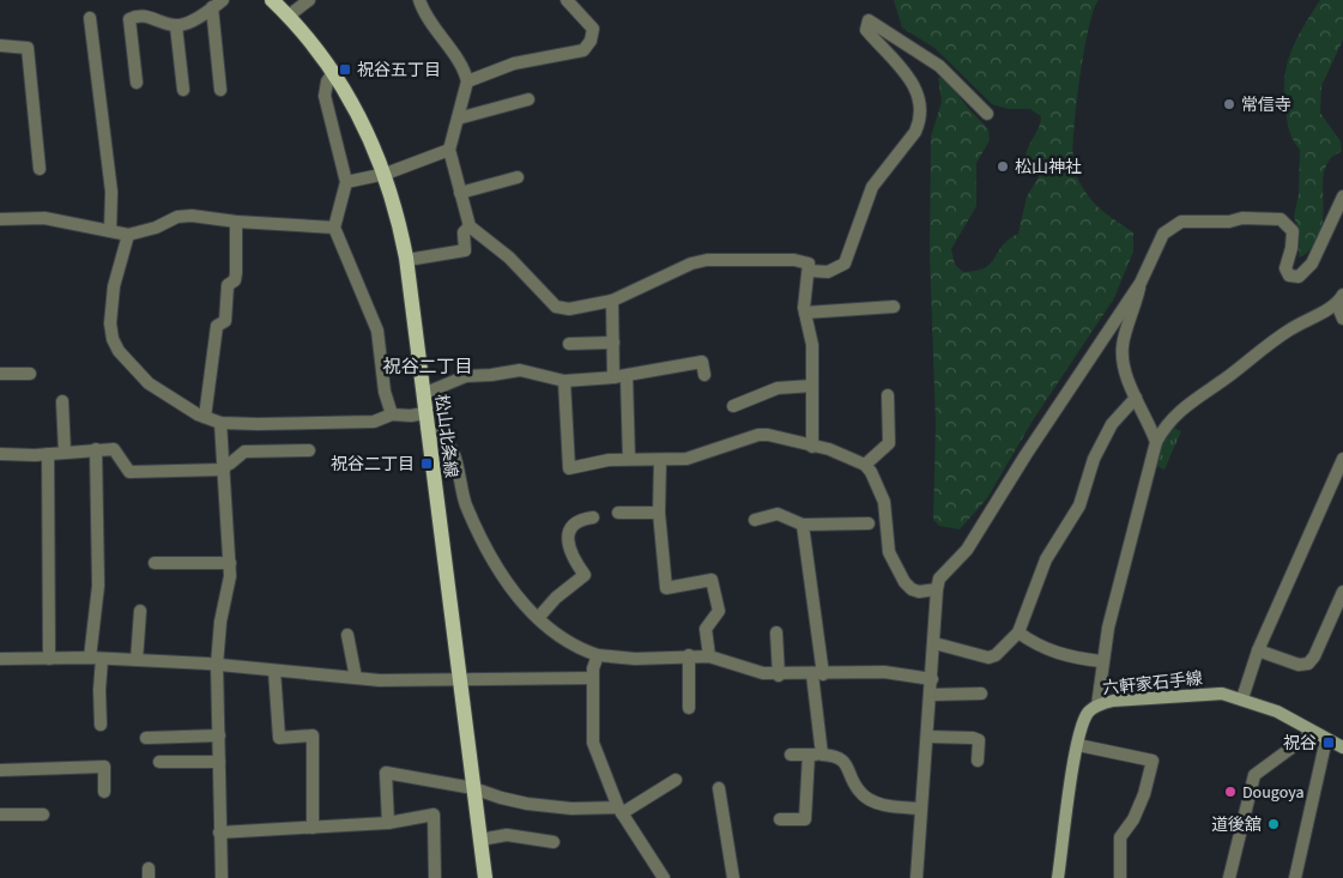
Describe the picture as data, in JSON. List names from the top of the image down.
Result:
{
  "streets": {
    "main road": ["松山北条線", "六軒家石手線"]
  },
  "districts": ["祝谷二丁目"],
  "places": {
    "transit": ["祝谷五丁目", "祝谷二丁目", "祝谷"],
    "other": [
      "常信寺",
      "松山神社",
      "Dougoya",
      "道後舘"
    ]
  }
}
